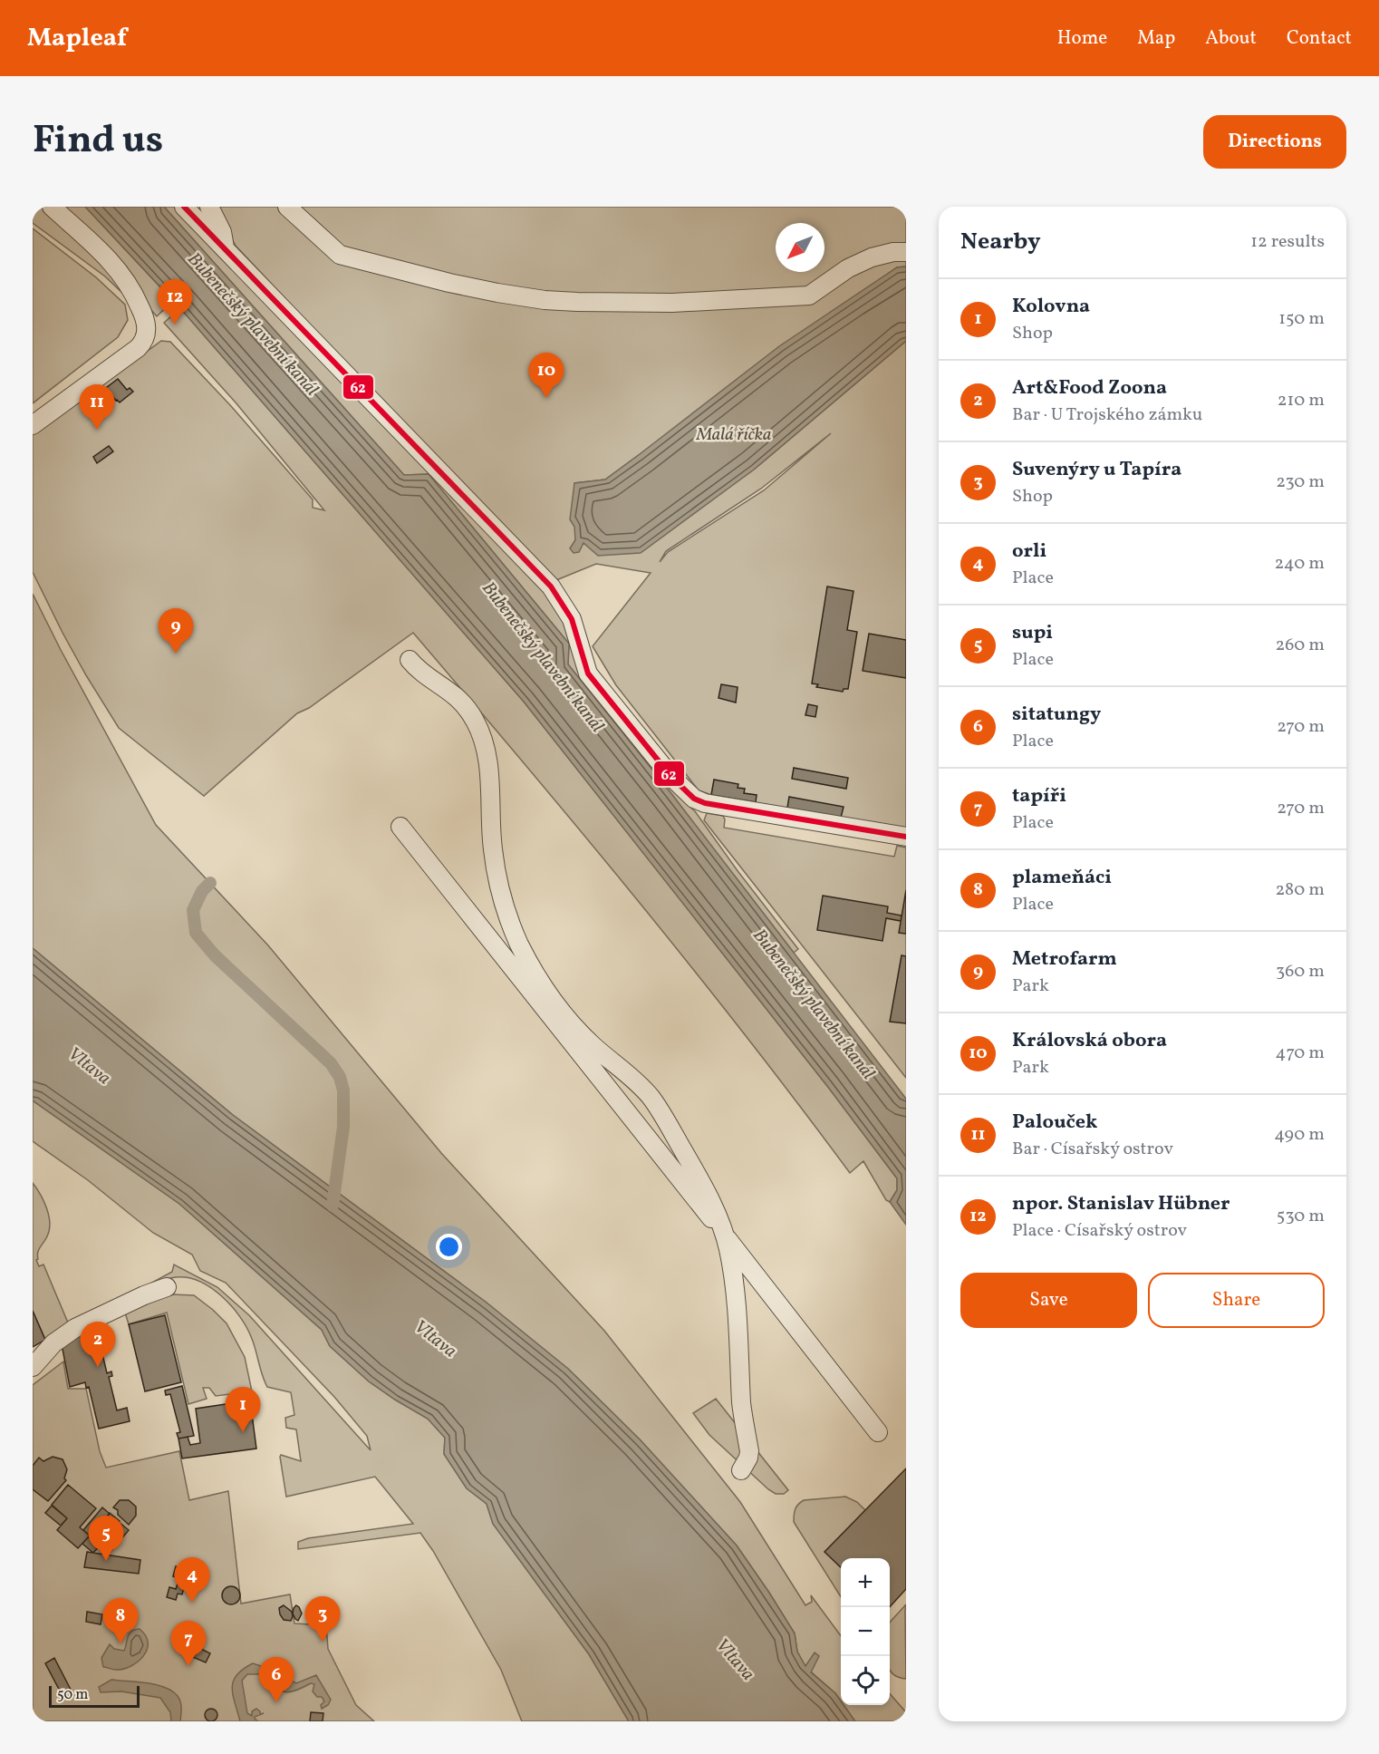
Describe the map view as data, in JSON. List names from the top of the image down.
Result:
{
  "water": ["Bubenečský plavební kanál", "Malá říčka", "Vltava"],
  "lines": ["transit line 62"],
  "scale_bar": "50 m",
  "north": "bottom left",
  "page": {
    "header": "Mapleaf",
    "nav": [
      "Home",
      "Map",
      "About",
      "Contact"
    ],
    "title": "Find us",
    "buttons": [
      "Directions",
      ["Save", "Share"]
    ],
    "heading": ["Nearby", "12 results"],
    "list": [
      {
        "mark": "1",
        "name": "Kolovna",
        "note": "Shop",
        "value": "150 m"
      },
      {
        "mark": "2",
        "name": "Art&Food Zoona",
        "note": "Bar · U Trojského zámku",
        "value": "210 m"
      },
      {
        "mark": "3",
        "name": "Suvenýry u Tapíra",
        "note": "Shop",
        "value": "230 m"
      },
      {
        "mark": "4",
        "name": "orli",
        "note": "Place",
        "value": "240 m"
      },
      {
        "mark": "5",
        "name": "supi",
        "note": "Place",
        "value": "260 m"
      },
      {
        "mark": "6",
        "name": "sitatungy",
        "note": "Place",
        "value": "270 m"
      },
      {
        "mark": "7",
        "name": "tapíři",
        "note": "Place",
        "value": "270 m"
      },
      {
        "mark": "8",
        "name": "plameňáci",
        "note": "Place",
        "value": "280 m"
      },
      {
        "mark": "9",
        "name": "Metrofarm",
        "note": "Park",
        "value": "360 m"
      },
      {
        "mark": "10",
        "name": "Královská obora",
        "note": "Park",
        "value": "470 m"
      },
      {
        "mark": "11",
        "name": "Palouček",
        "note": "Bar · Císařský ostrov",
        "value": "490 m"
      },
      {
        "mark": "12",
        "name": "npor. Stanislav Hübner",
        "note": "Place · Císařský ostrov",
        "value": "530 m"
      }
    ],
    "pins": [
      "12",
      "10",
      "11",
      "9",
      "2",
      "1",
      "5",
      "4",
      "3",
      "8",
      "7",
      "6"
    ],
    "map_buttons": ["+", "−"],
    "scale": "50 m"
  }
}
